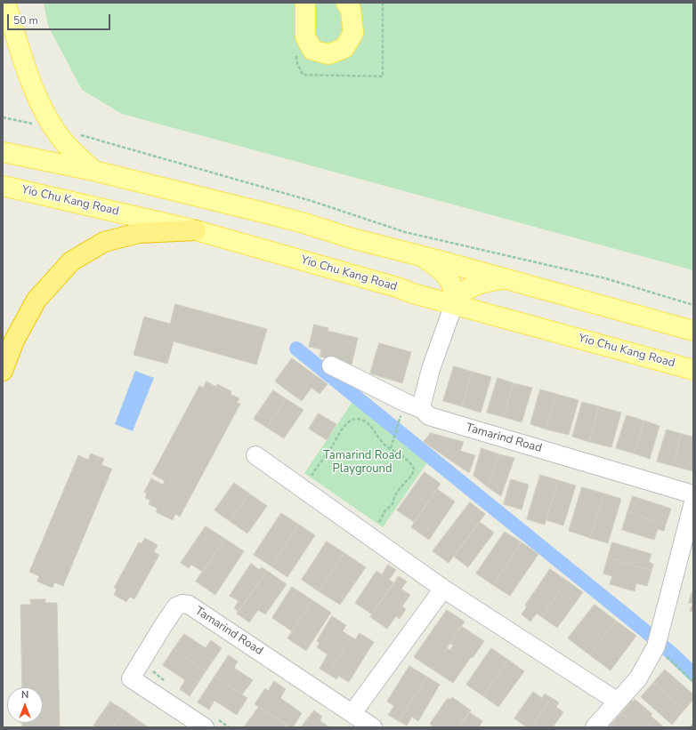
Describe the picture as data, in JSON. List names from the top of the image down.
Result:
{
  "streets": {
    "main road": ["Yio Chu Kang Road"],
    "street": ["Tamarind Road"]
  },
  "parks": ["Tamarind Road Playground"],
  "scale_bar": "50 m",
  "north": "top"
}
